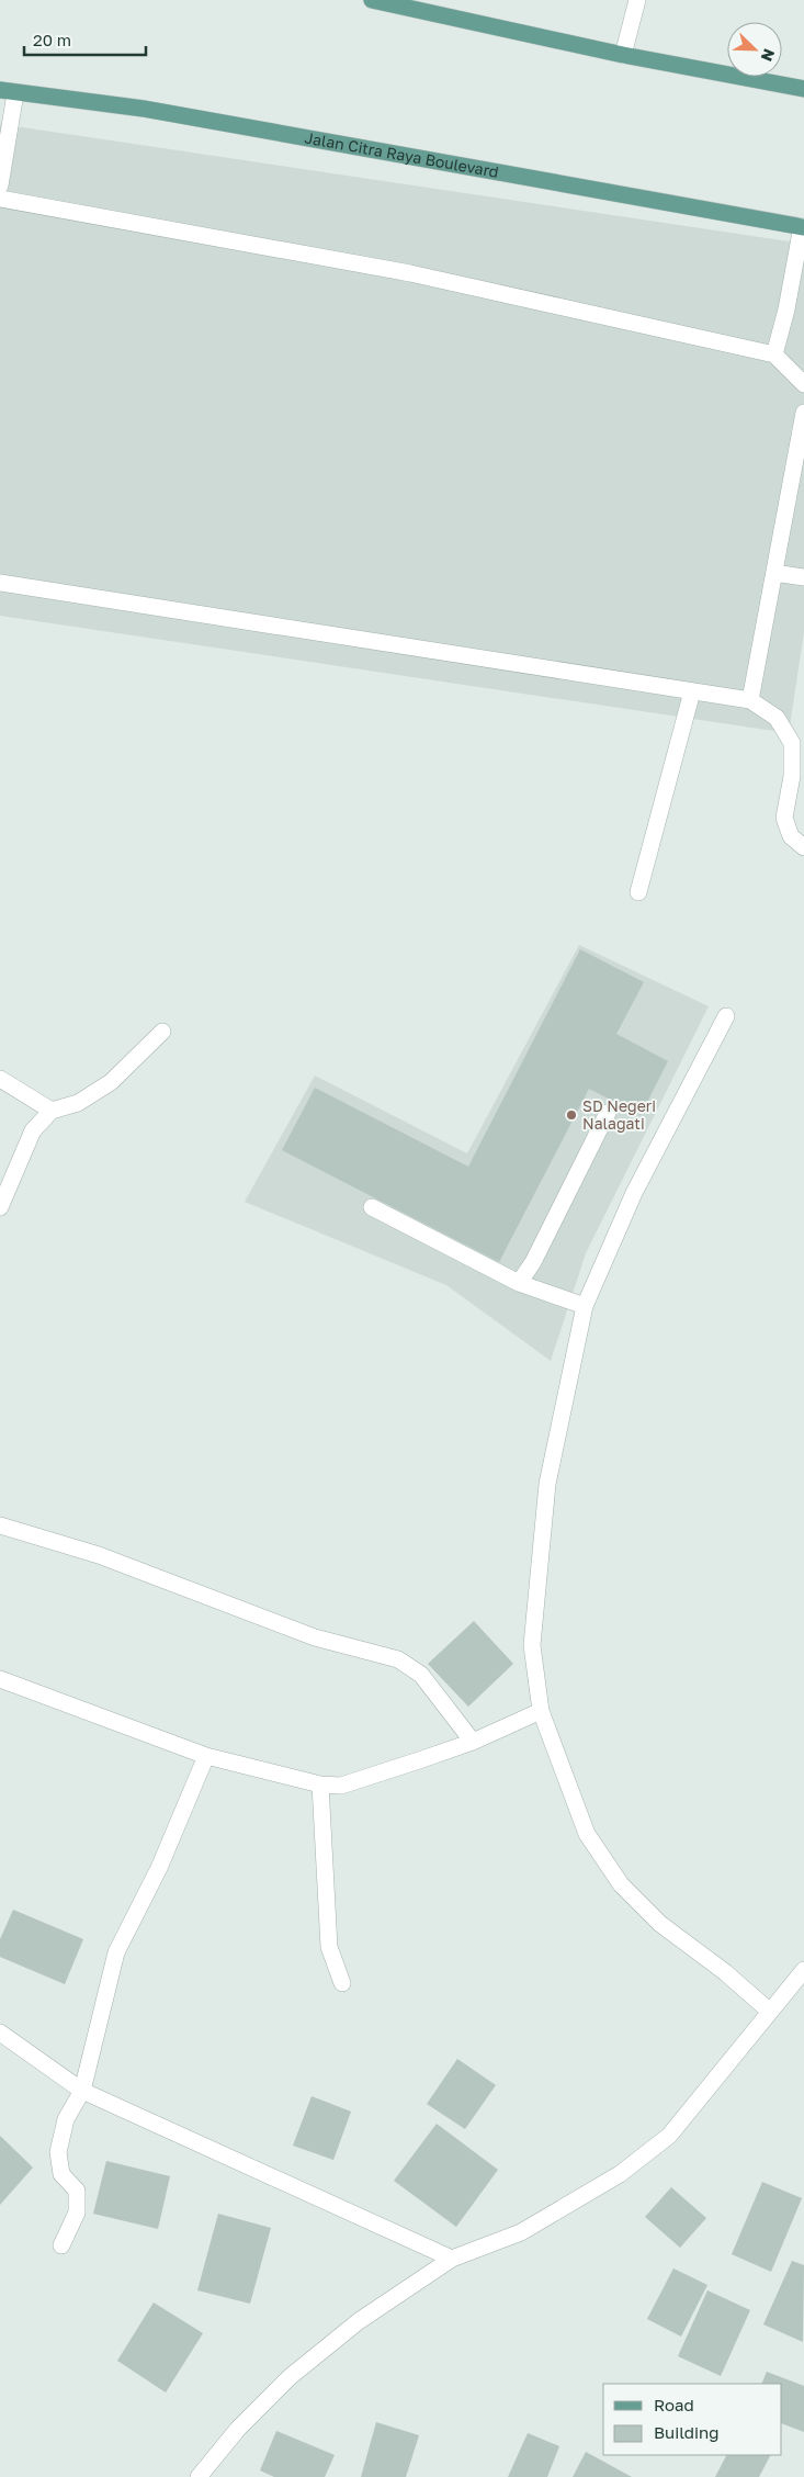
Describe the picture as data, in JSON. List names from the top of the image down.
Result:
{
  "streets": {
    "main road": ["Jalan Citra Raya Boulevard"]
  },
  "places": ["SD Negeri Nalagati"],
  "legend": ["Road", "Building"],
  "scale_bar": "20 m",
  "north": "bottom right"
}
